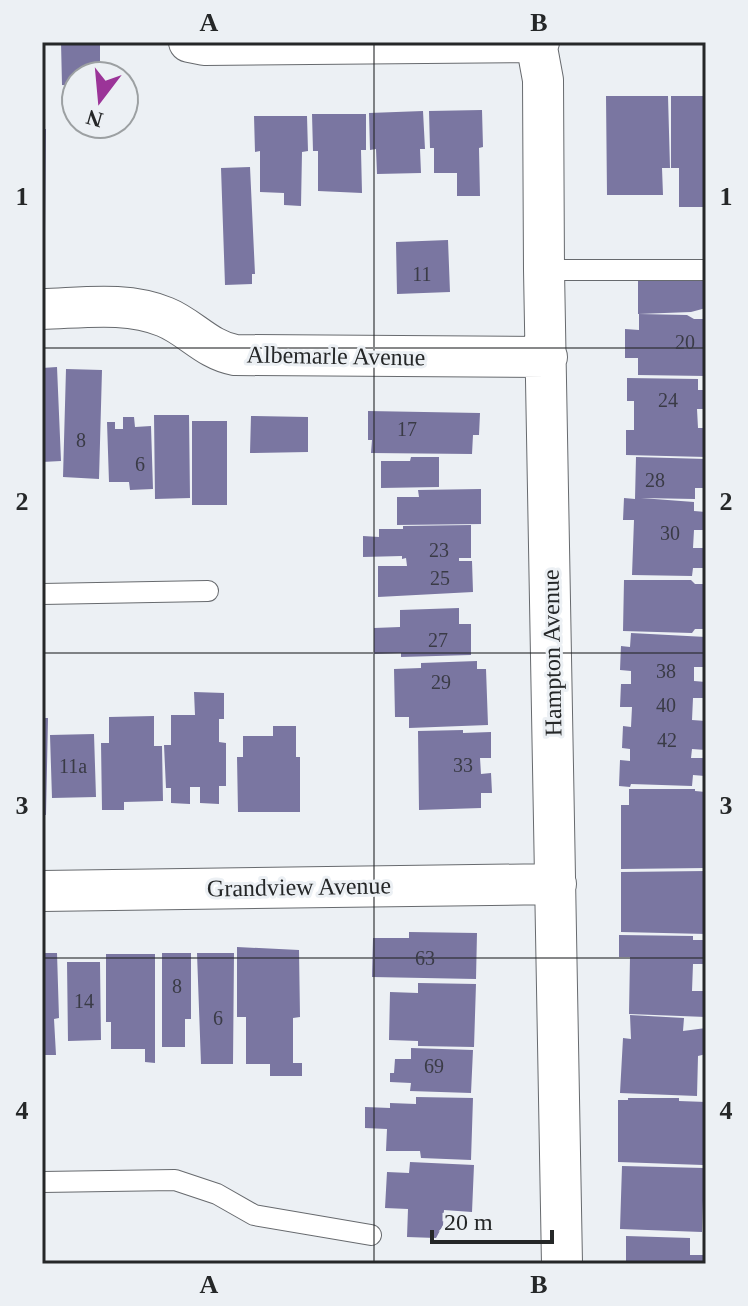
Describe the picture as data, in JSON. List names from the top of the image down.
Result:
{
  "streets": {
    "street": ["Albemarle Avenue", "Hampton Avenue", "Grandview Avenue"]
  },
  "crossings": [
    ["Albemarle Avenue", "Hampton Avenue"],
    ["Hampton Avenue", "Grandview Avenue"]
  ],
  "house_numbers": [
    "11",
    "20",
    "24",
    "17",
    "8",
    "6",
    "28",
    "30",
    "23",
    "25",
    "27",
    "38",
    "29",
    "40",
    "42",
    "33",
    "11a",
    "63",
    "8",
    "14",
    "6",
    "69"
  ],
  "scale_bar": "20 m",
  "north": "bottom",
  "grid": {
    "columns": ["A", "B"],
    "rows": [
      "1",
      "2",
      "3",
      "4"
    ]
  }
}
